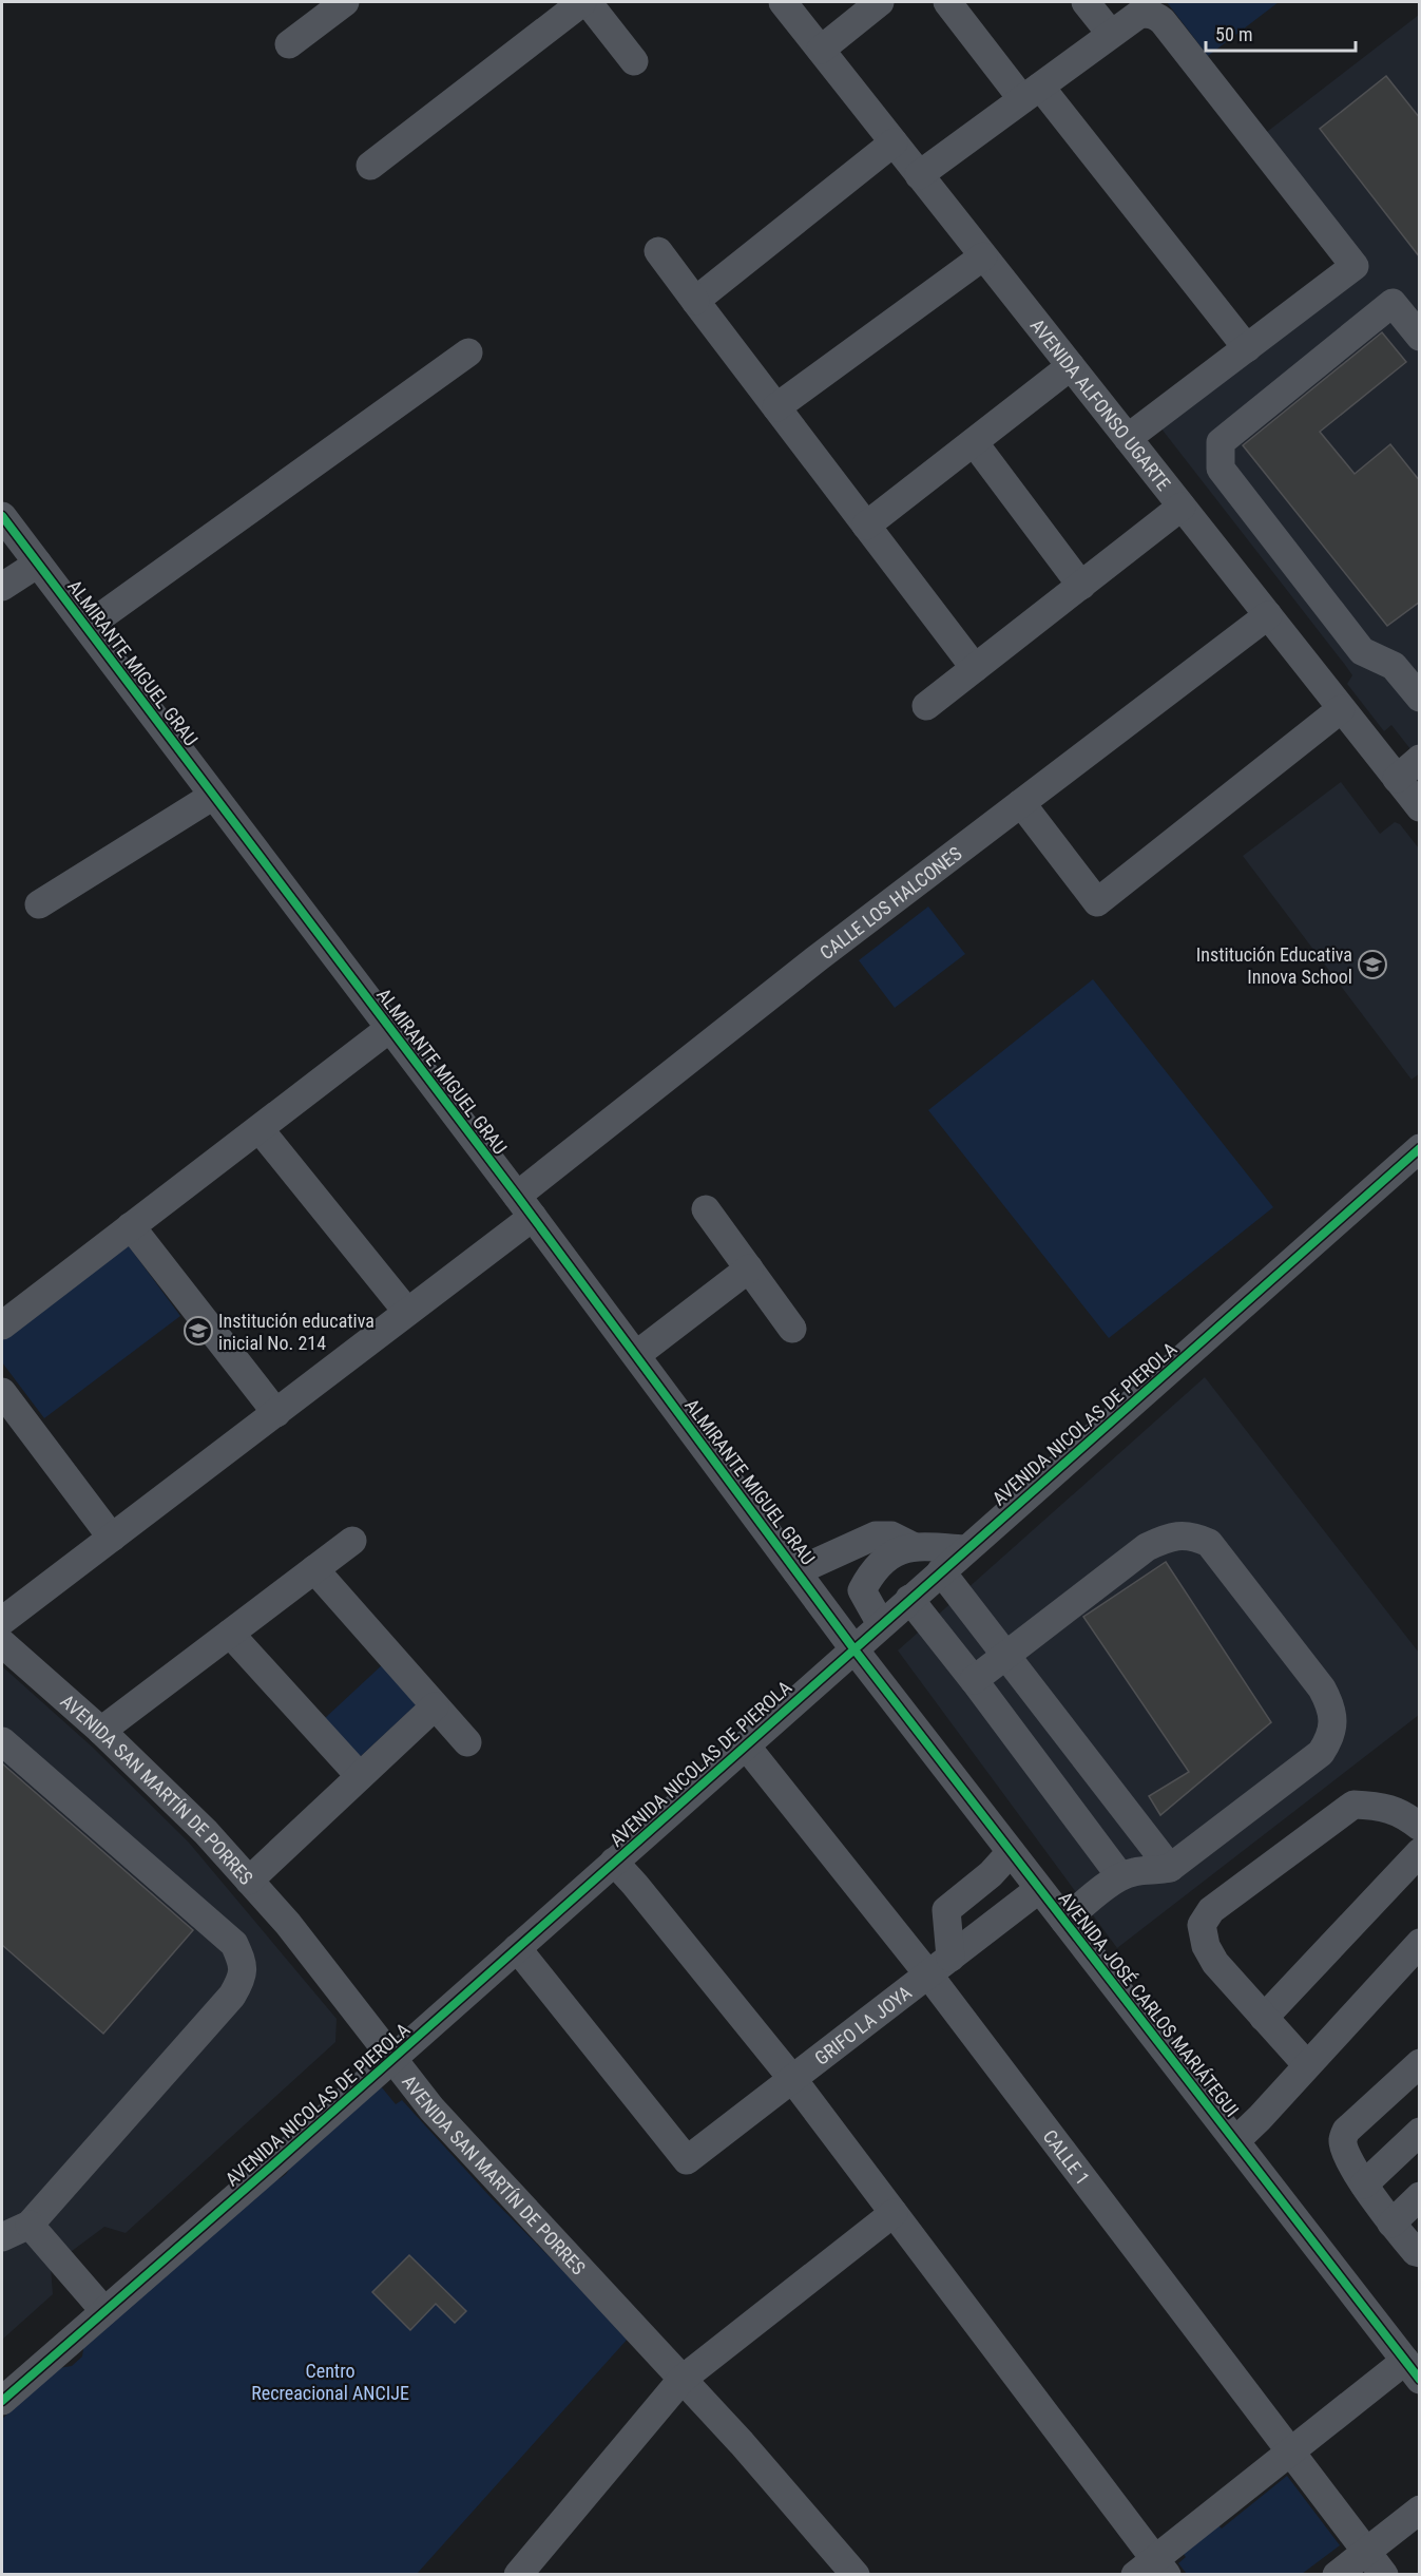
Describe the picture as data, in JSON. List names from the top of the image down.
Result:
{
  "streets": {
    "street": [
      "AVENIDA ALFONSO UGARTE",
      "ALMIRANTE MIGUEL GRAU",
      "CALLE LOS HALCONES",
      "AVENIDA NICOLAS DE PIEROLA",
      "AVENIDA SAN MARTÍN DE PORRES",
      "AVENIDA JOSÉ CARLOS MARIÁTEGUI",
      "GRIFO LA JOYA",
      "CALLE 1"
    ]
  },
  "crossings": [
    ["AVENIDA ALFONSO UGARTE", "CALLE LOS HALCONES"],
    ["ALMIRANTE MIGUEL GRAU", "CALLE LOS HALCONES"],
    ["ALMIRANTE MIGUEL GRAU", "AVENIDA NICOLAS DE PIEROLA"],
    ["ALMIRANTE MIGUEL GRAU", "AVENIDA JOSÉ CARLOS MARIÁTEGUI"],
    ["AVENIDA NICOLAS DE PIEROLA", "AVENIDA SAN MARTÍN DE PORRES"],
    ["AVENIDA NICOLAS DE PIEROLA", "AVENIDA JOSÉ CARLOS MARIÁTEGUI"],
    ["AVENIDA NICOLAS DE PIEROLA", "GRIFO LA JOYA"],
    ["AVENIDA NICOLAS DE PIEROLA", "CALLE 1"],
    ["AVENIDA JOSÉ CARLOS MARIÁTEGUI", "GRIFO LA JOYA"],
    ["GRIFO LA JOYA", "CALLE 1"]
  ],
  "parks": ["Centro Recreacional ANCIJE"],
  "places": {
    "school or university": ["Institución Educativa Innova School", "Institución educativa inicial No. 214"]
  },
  "scale_bar": "50 m"
}
